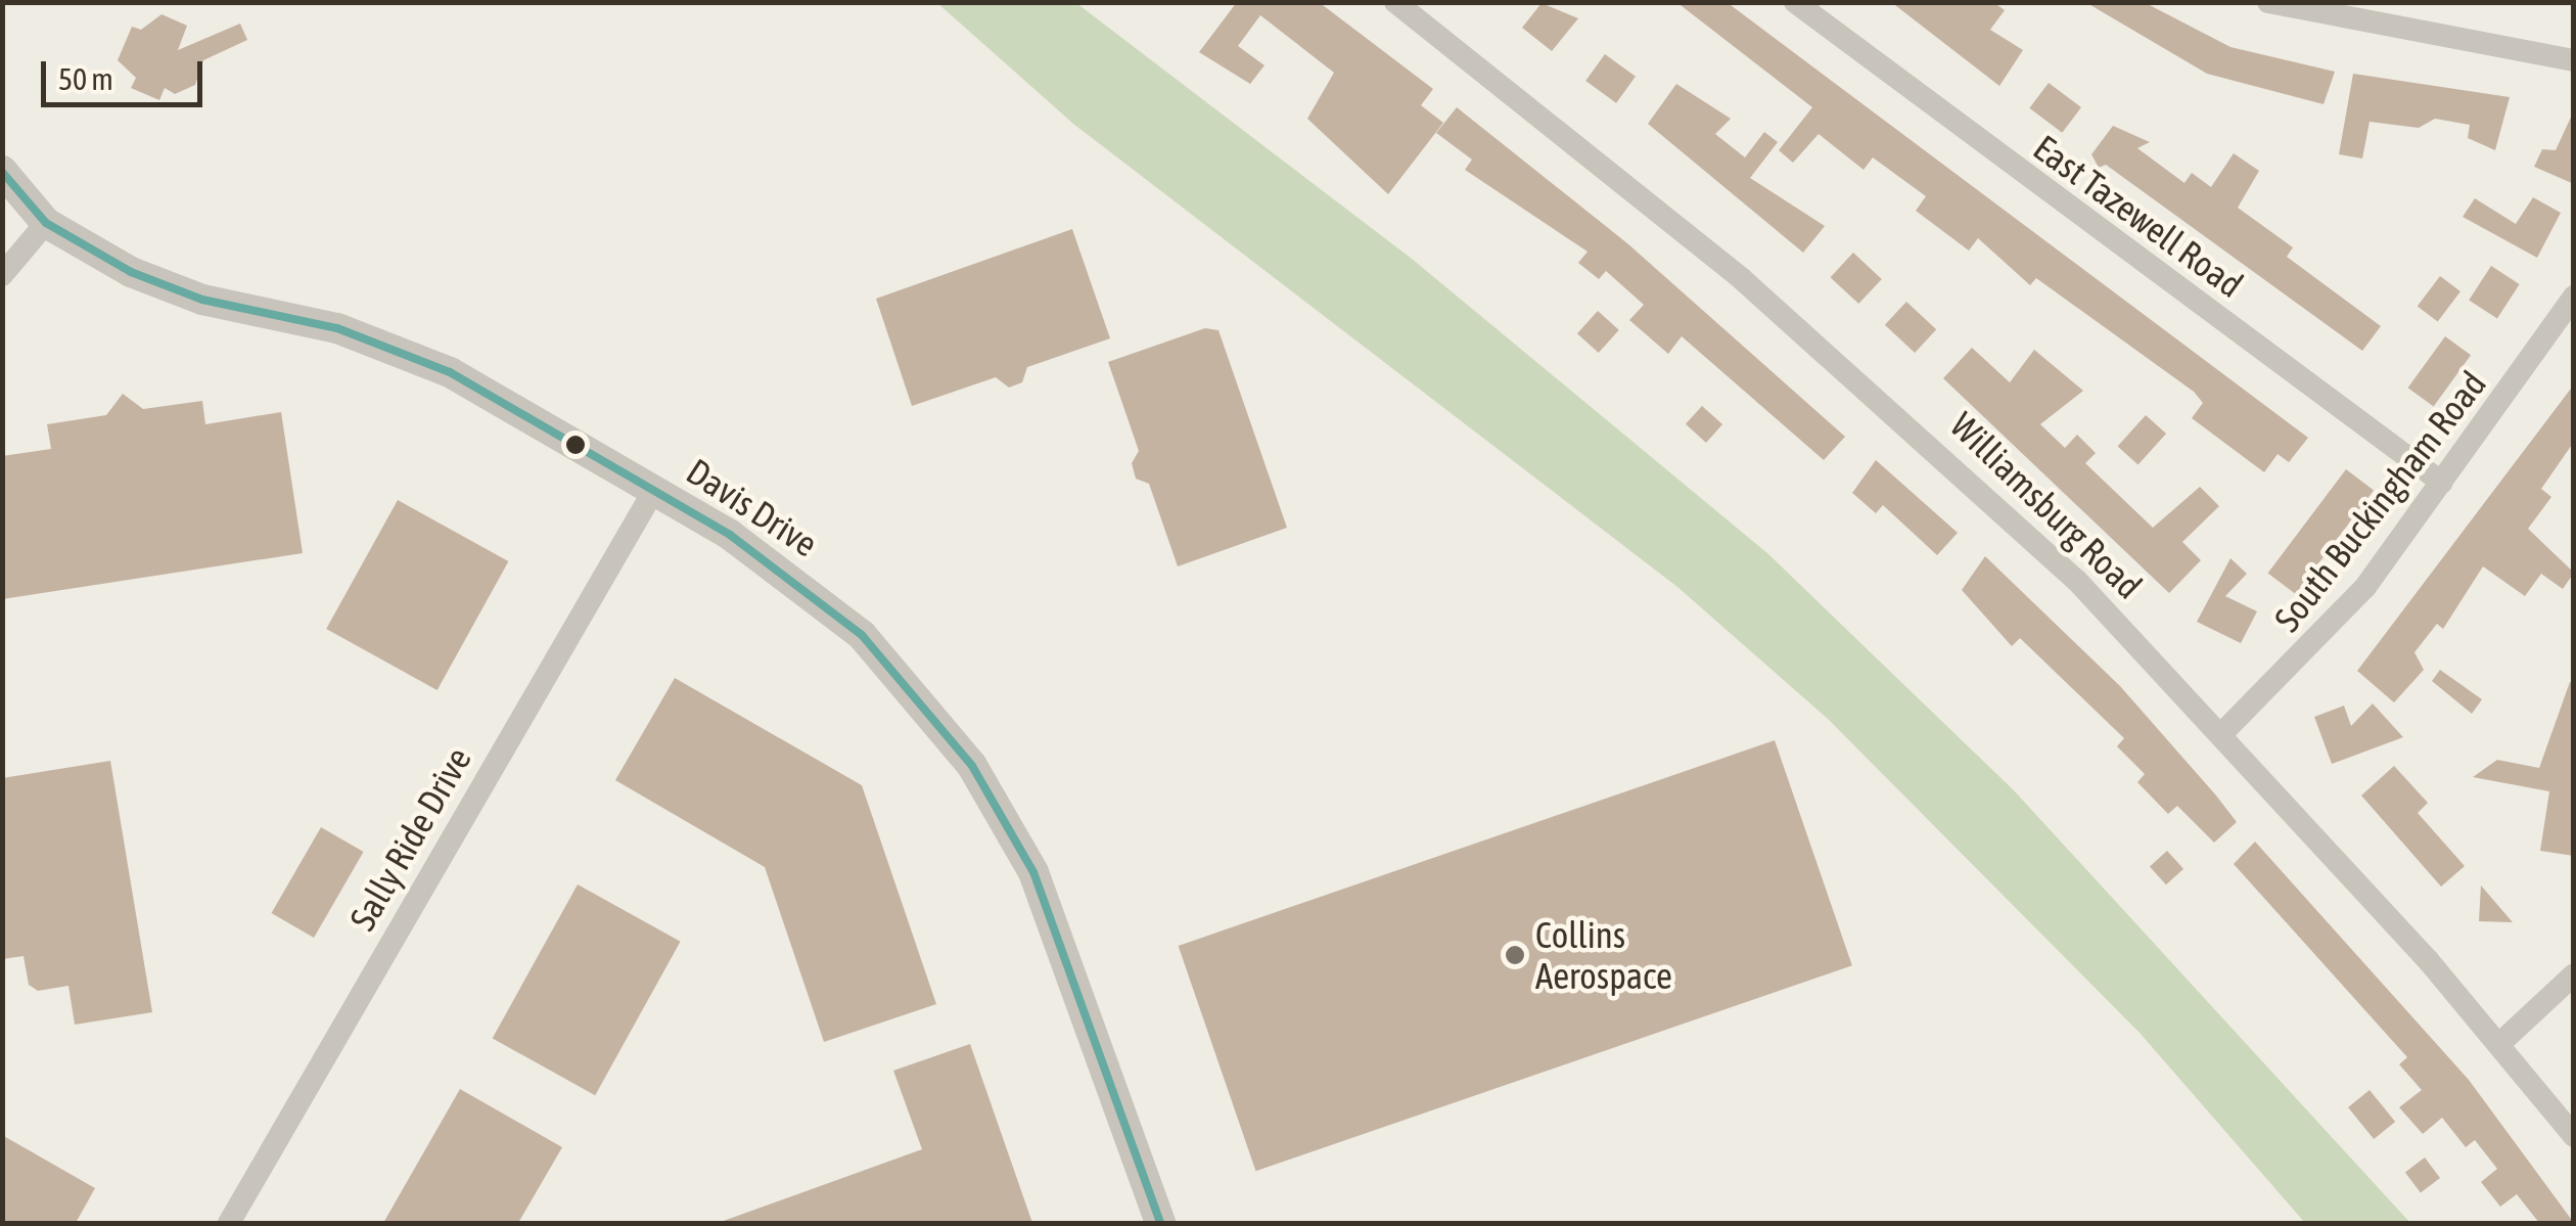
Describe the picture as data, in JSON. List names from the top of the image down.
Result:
{
  "streets": {
    "street": [
      "East Tazewell Road",
      "South Buckingham Road",
      "Williamsburg Road",
      "Davis Drive",
      "Sally Ride Drive"
    ]
  },
  "crossings": [
    ["East Tazewell Road", "South Buckingham Road"],
    ["South Buckingham Road", "Williamsburg Road"],
    ["Davis Drive", "Sally Ride Drive"]
  ],
  "places": ["Collins Aerospace"],
  "scale_bar": "50 m"
}
